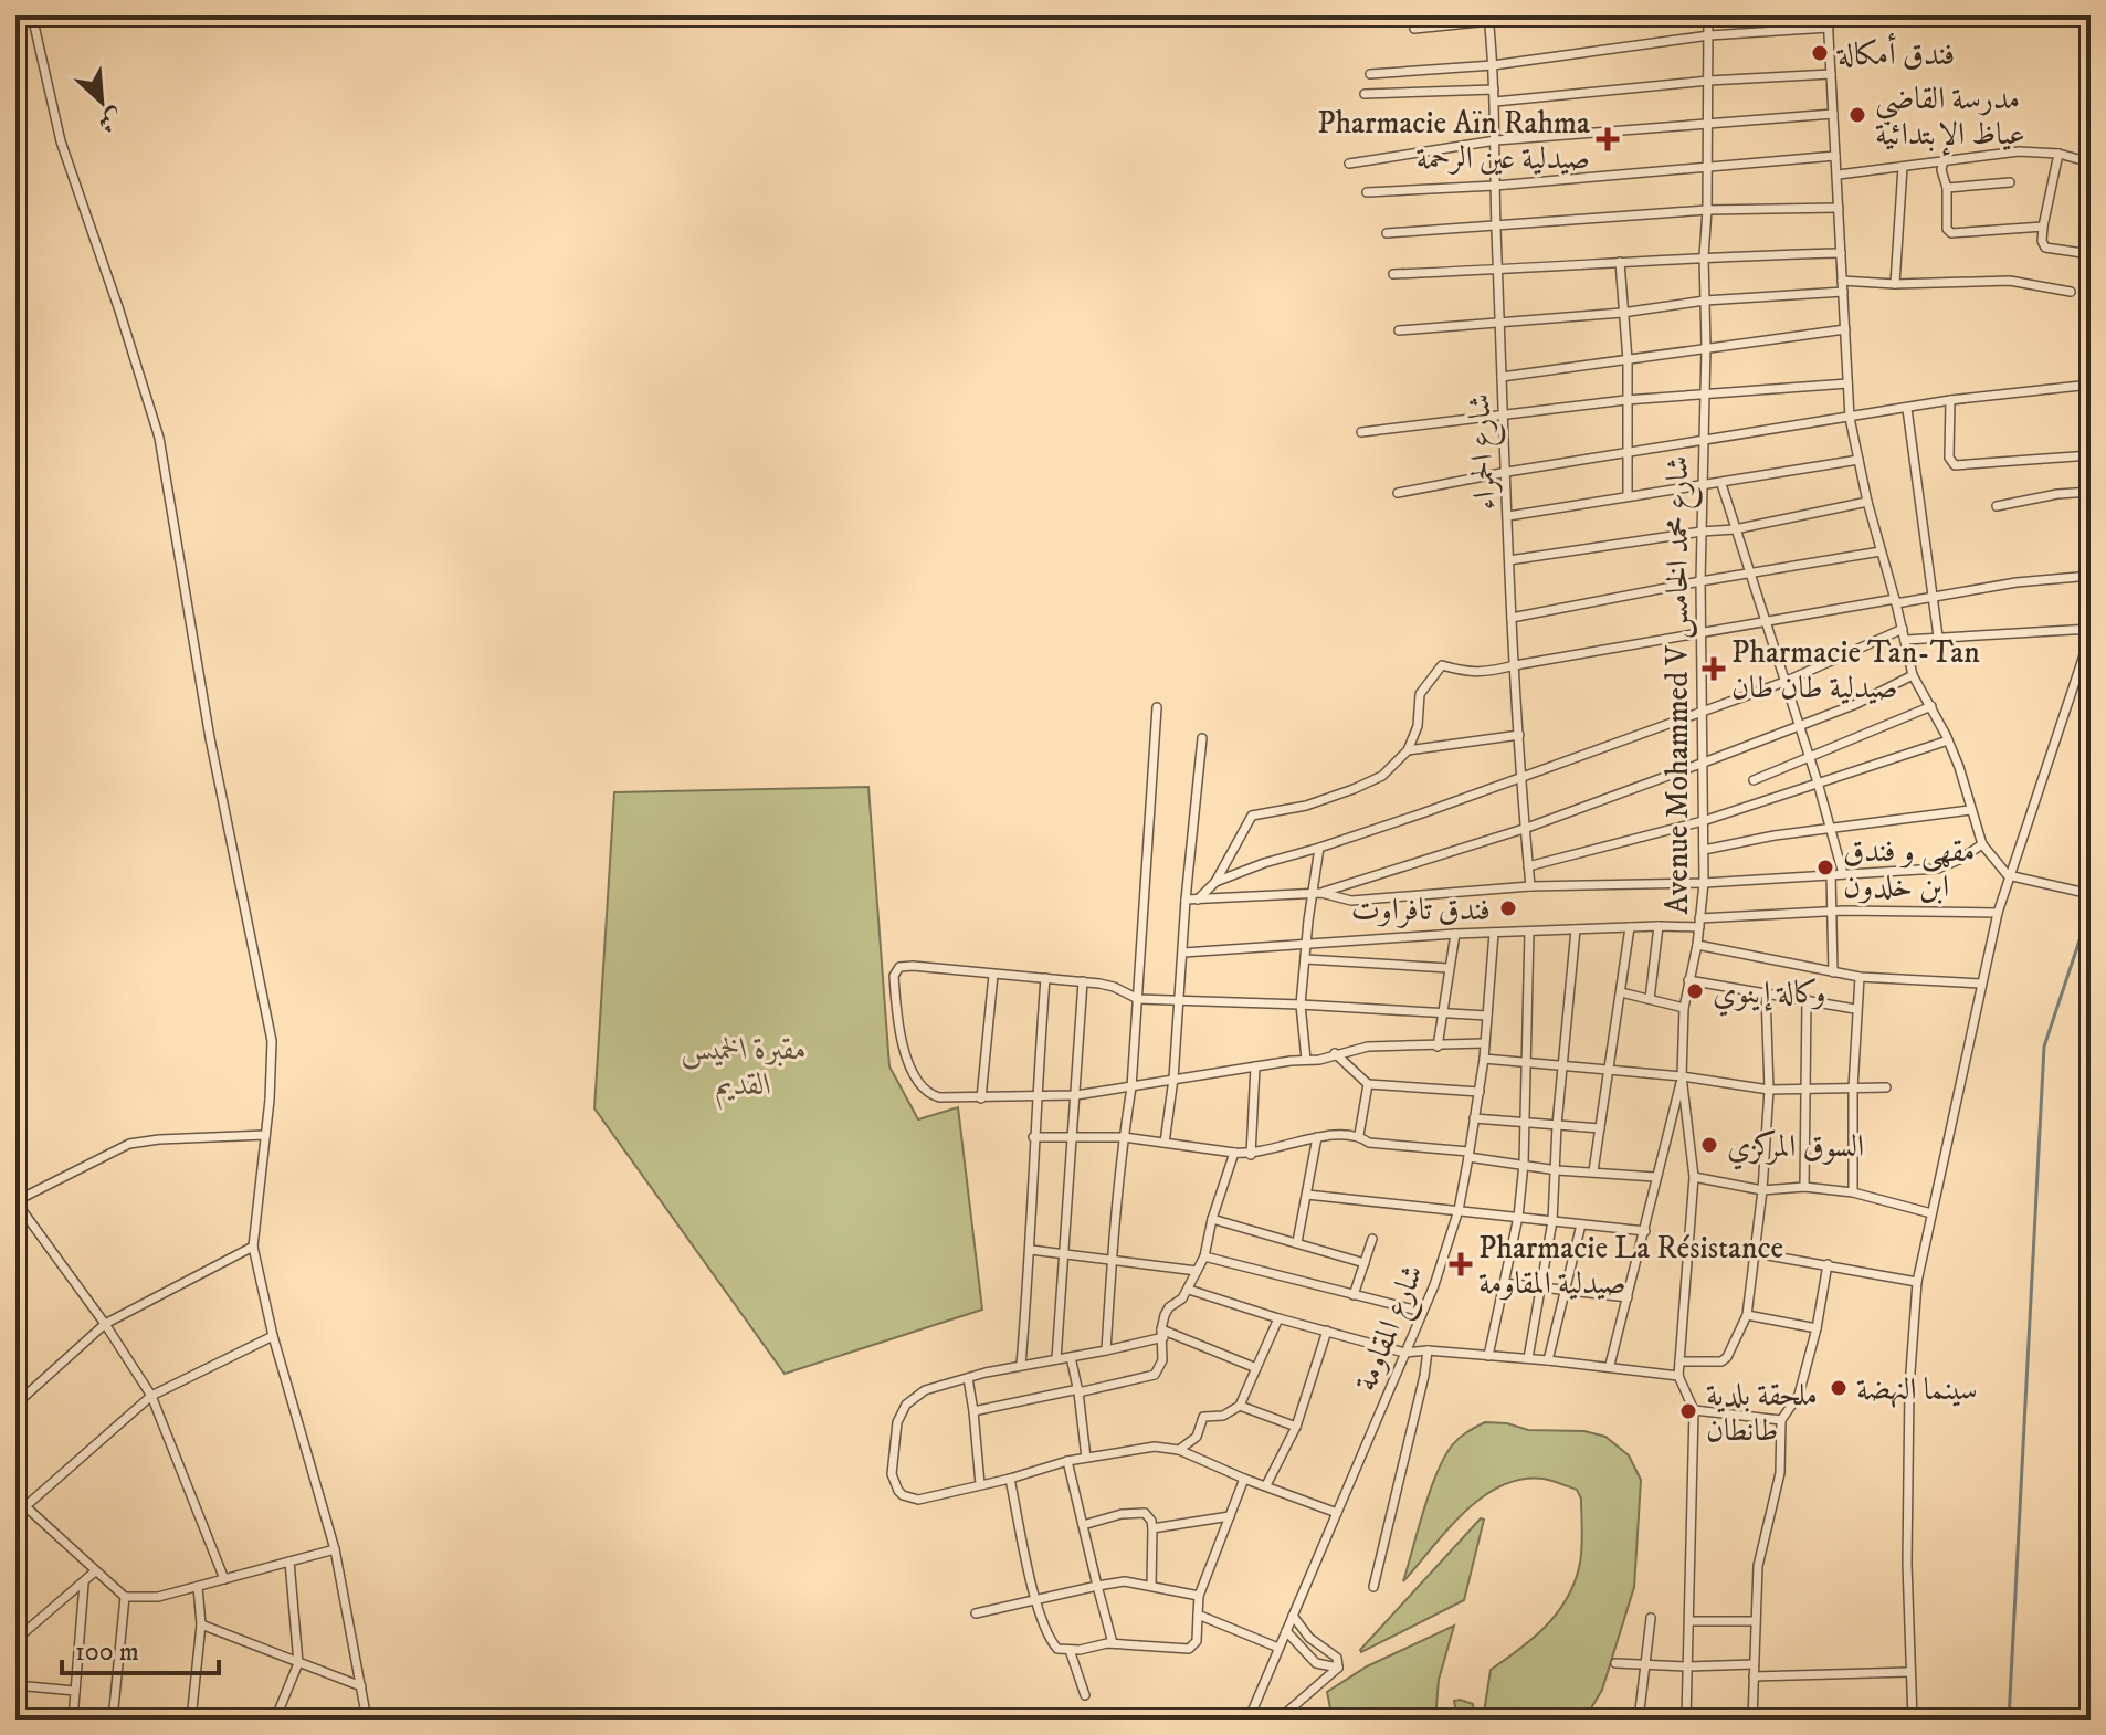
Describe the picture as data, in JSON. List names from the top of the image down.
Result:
{
  "streets": {
    "street": ["شارع الحمراء", "Avenue Mohammed V شارع محمد الخامس", "شارع المقاومة"]
  },
  "parks": ["مقبرة الخميس القديم"],
  "places": {
    "other": [
      "فندق أمكالة",
      "مدرسة القاضي عياظ الإبتدائية",
      "مقهى و فندق ابن خلدون",
      "فندق تافراوت",
      "وكالة إينوي",
      "السوق المركزي",
      "سينما النهضة",
      "ملحقة بلدية طانطان"
    ],
    "health": ["Pharmacie Aïn Rahma صيدلية عين الرحمة", "Pharmacie Tan-Tan صيدلية طان طان", "Pharmacie La Résistance صيدلية المقاومة"]
  },
  "scale_bar": "100 m",
  "north": "bottom right"
}
